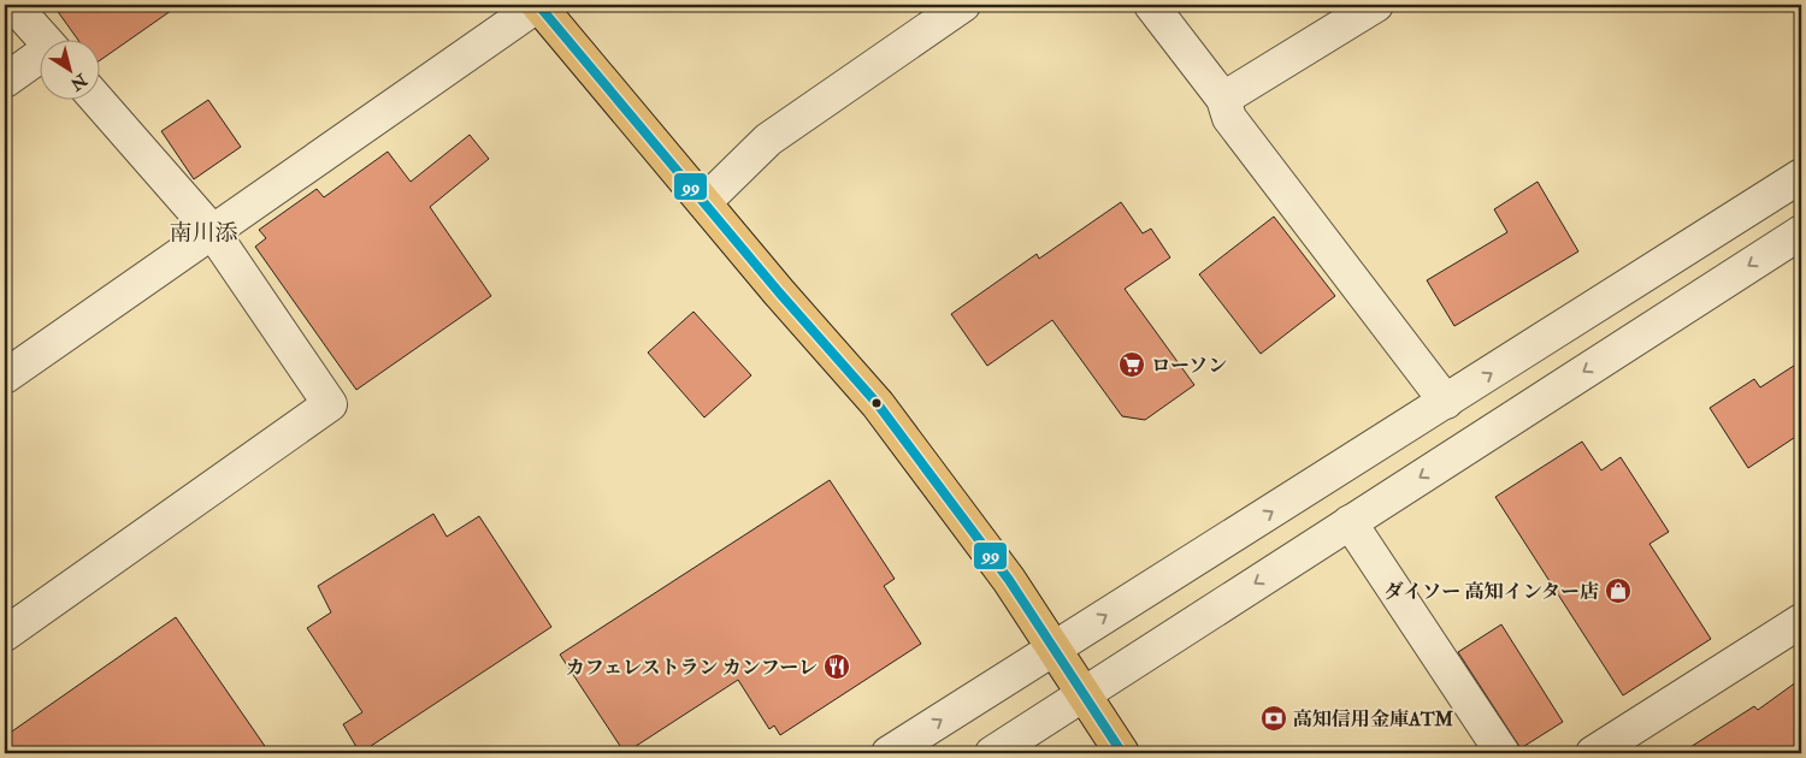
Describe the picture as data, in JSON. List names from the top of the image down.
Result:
{
  "districts": ["南川添"],
  "places": {
    "supermarket": ["ローソン"],
    "shop": ["ダイソー 高知インター店"],
    "restaurant": ["カフェレストラン カンフーレ"],
    "bank": ["高知信用金庫ATM"]
  },
  "lines": ["transit line 99"],
  "north": "bottom right"
}
